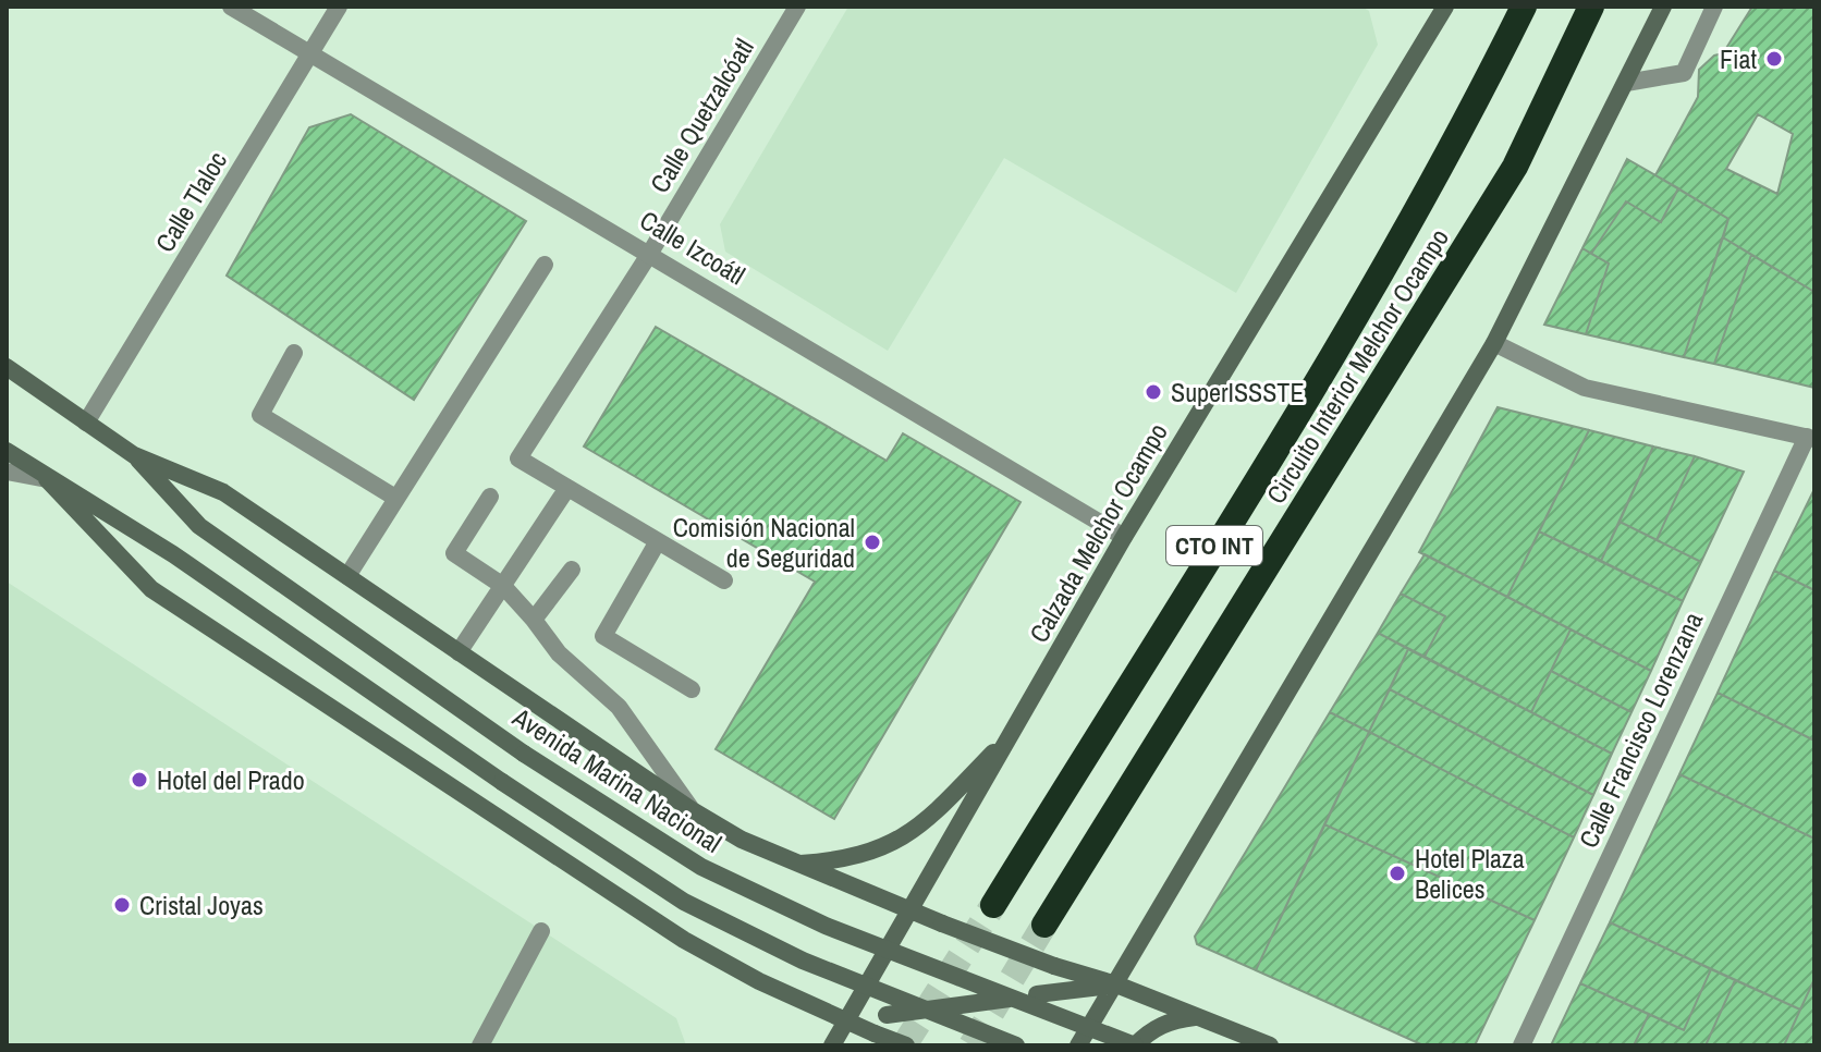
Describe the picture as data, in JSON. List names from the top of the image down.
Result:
{
  "streets": {
    "highway": ["Circuito Interior Melchor Ocampo", "CTO INT"],
    "main road": ["Calzada Melchor Ocampo", "Avenida Marina Nacional"],
    "street": [
      "Calle Quetzalcóatl",
      "Calle Tlaloc",
      "Calle Izcoátl",
      "Calle Francisco Lorenzana"
    ]
  },
  "crossings": [
    ["Calle Quetzalcóatl", "Calle Izcoátl"],
    ["Calle Tlaloc", "Calle Izcoátl"],
    ["Calle Tlaloc", "Avenida Marina Nacional"],
    ["Calle Izcoátl", "Calzada Melchor Ocampo"],
    ["Calzada Melchor Ocampo", "Avenida Marina Nacional"]
  ],
  "places": [
    "Fiat",
    "SuperISSSTE",
    "Comisión Nacional de Seguridad",
    "Hotel del Prado",
    "Hotel Plaza Belices",
    "Cristal Joyas"
  ]
}
